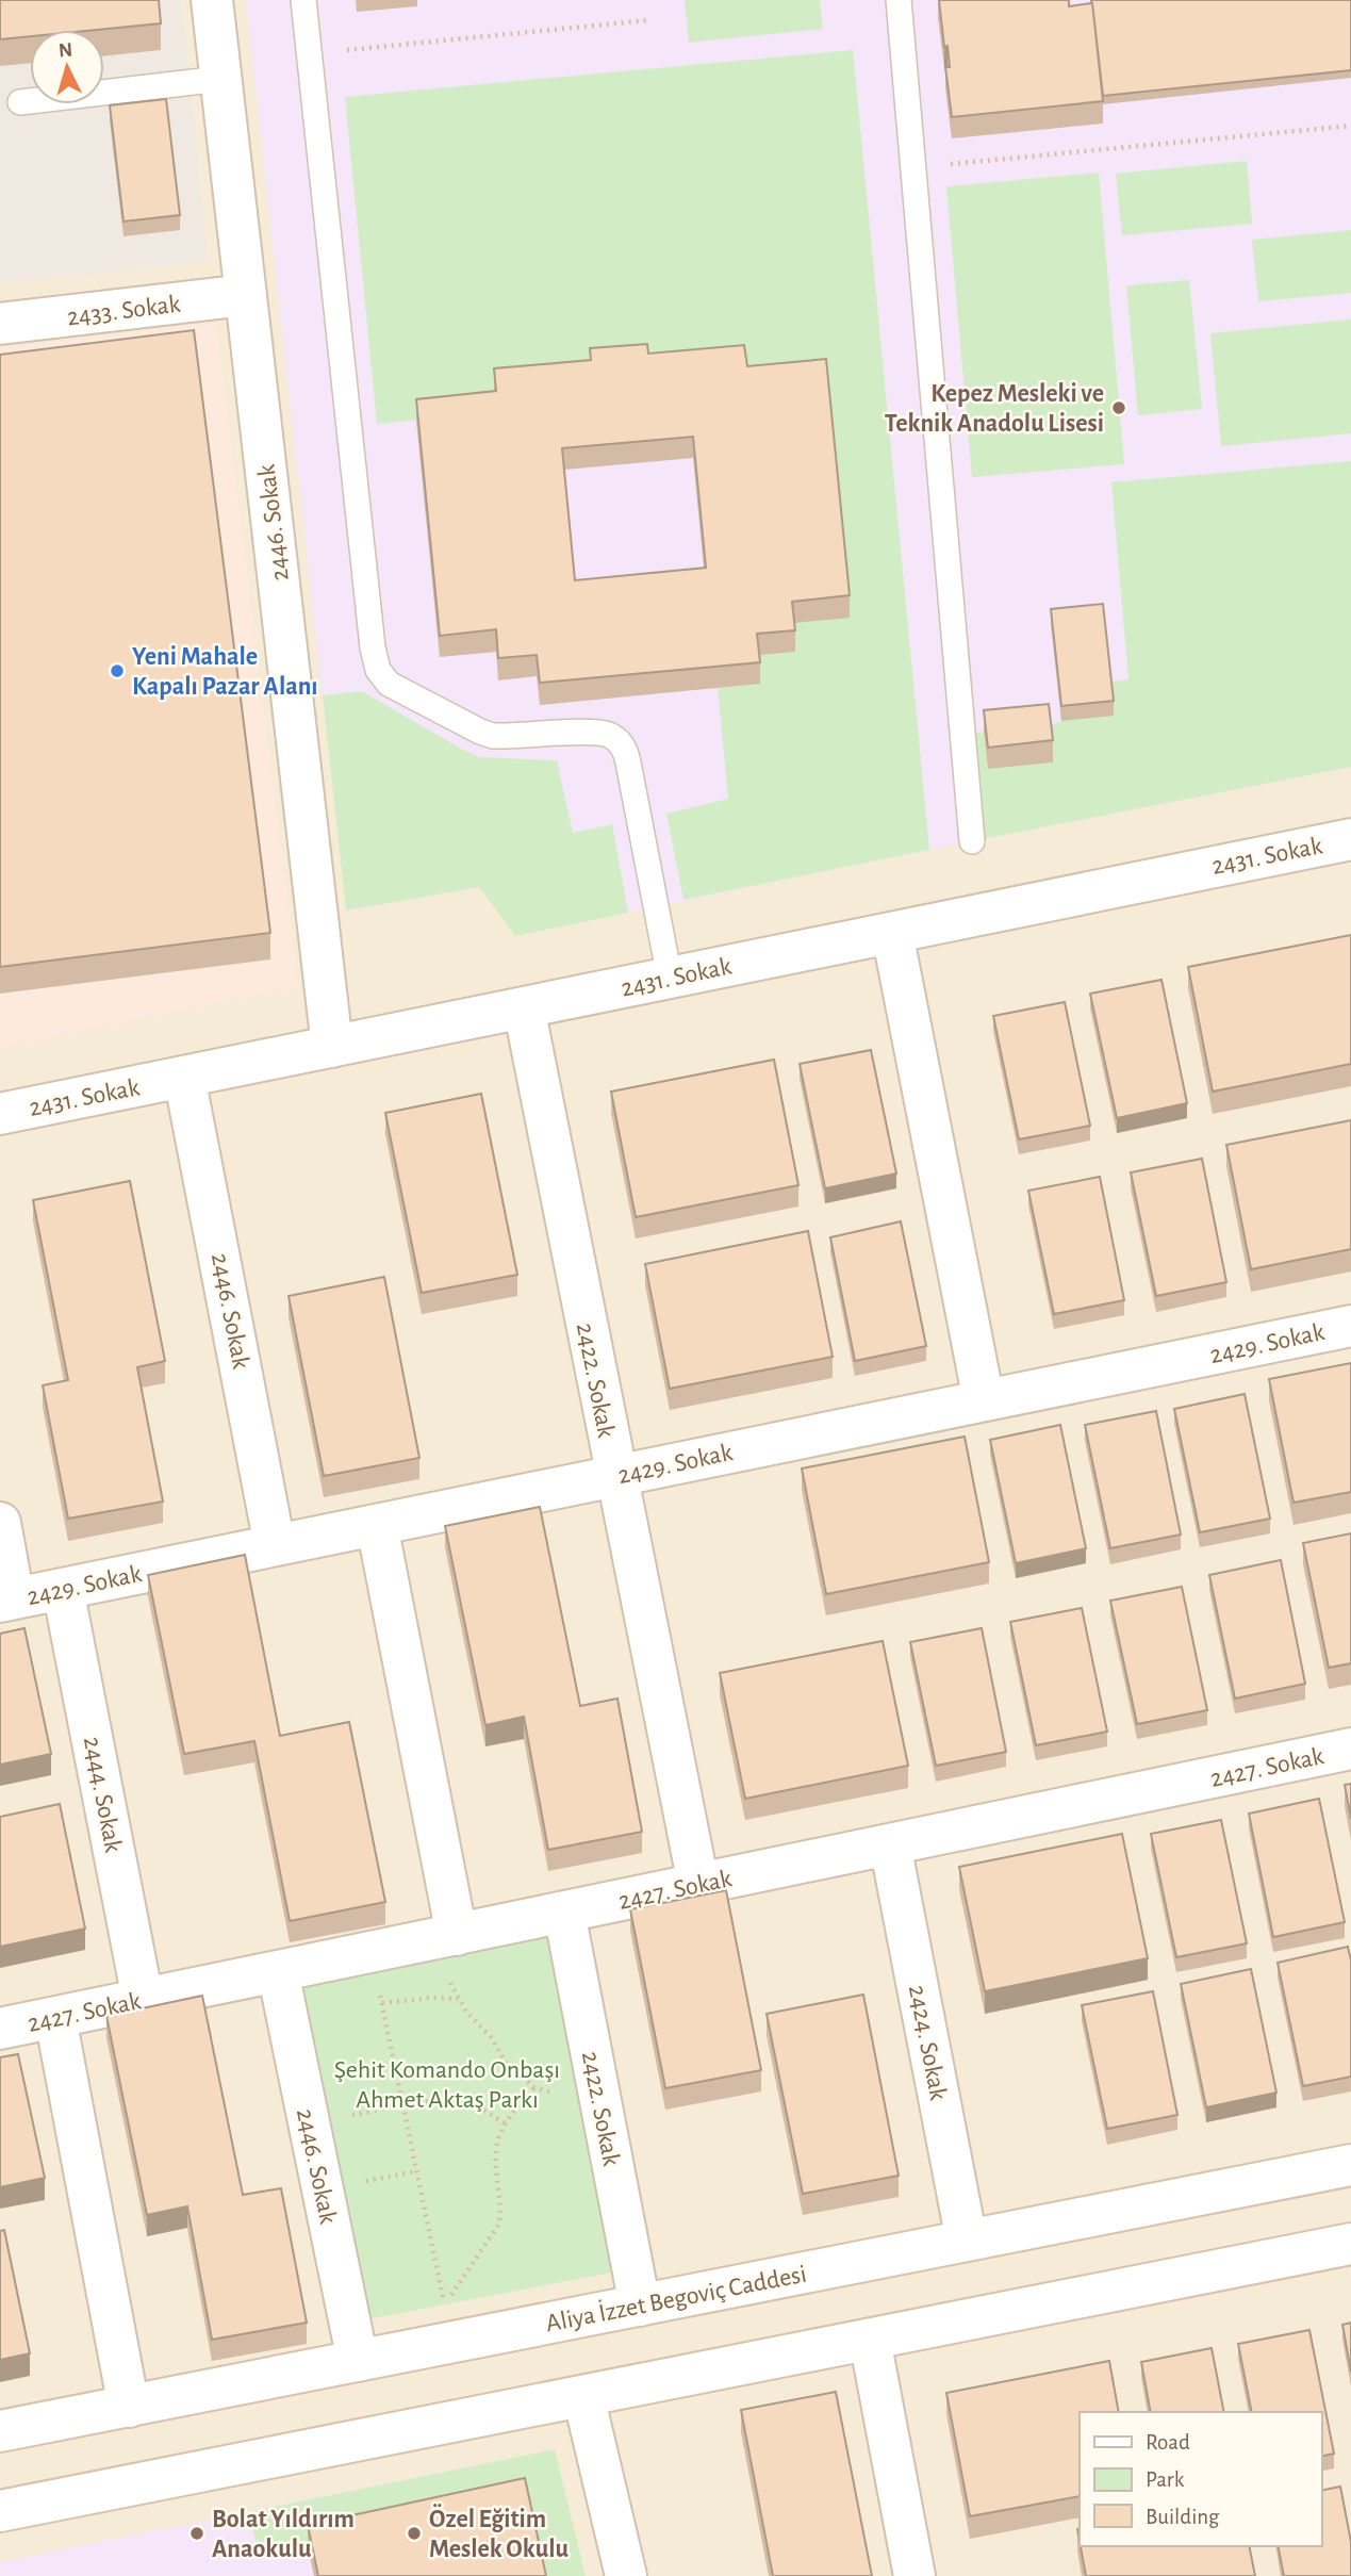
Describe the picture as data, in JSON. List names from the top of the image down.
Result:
{
  "streets": {
    "street": [
      "2433. Sokak",
      "2446. Sokak",
      "2431. Sokak",
      "2429. Sokak",
      "2422. Sokak",
      "2427. Sokak",
      "2444. Sokak",
      "2424. Sokak",
      "Aliya İzzet Begoviç Caddesi"
    ]
  },
  "crossings": [
    ["2433. Sokak", "2446. Sokak"],
    ["2446. Sokak", "2431. Sokak"],
    ["2446. Sokak", "2429. Sokak"],
    ["2446. Sokak", "2427. Sokak"],
    ["2446. Sokak", "Aliya İzzet Begoviç Caddesi"],
    ["2431. Sokak", "2422. Sokak"],
    ["2429. Sokak", "2422. Sokak"],
    ["2429. Sokak", "2444. Sokak"],
    ["2422. Sokak", "2427. Sokak"],
    ["2422. Sokak", "Aliya İzzet Begoviç Caddesi"],
    ["2427. Sokak", "2444. Sokak"],
    ["2427. Sokak", "2424. Sokak"],
    ["2424. Sokak", "Aliya İzzet Begoviç Caddesi"]
  ],
  "parks": ["Şehit Komando Onbaşı Ahmet Aktaş Parkı"],
  "places": [
    "Kepez Mesleki ve Teknik Anadolu Lisesi",
    "Yeni Mahale Kapalı Pazar Alanı",
    "Bolat Yıldırım Anaokulu",
    "Özel Eğitim Meslek Okulu"
  ],
  "legend": ["Road", "Park", "Building"],
  "north": "top"
}
